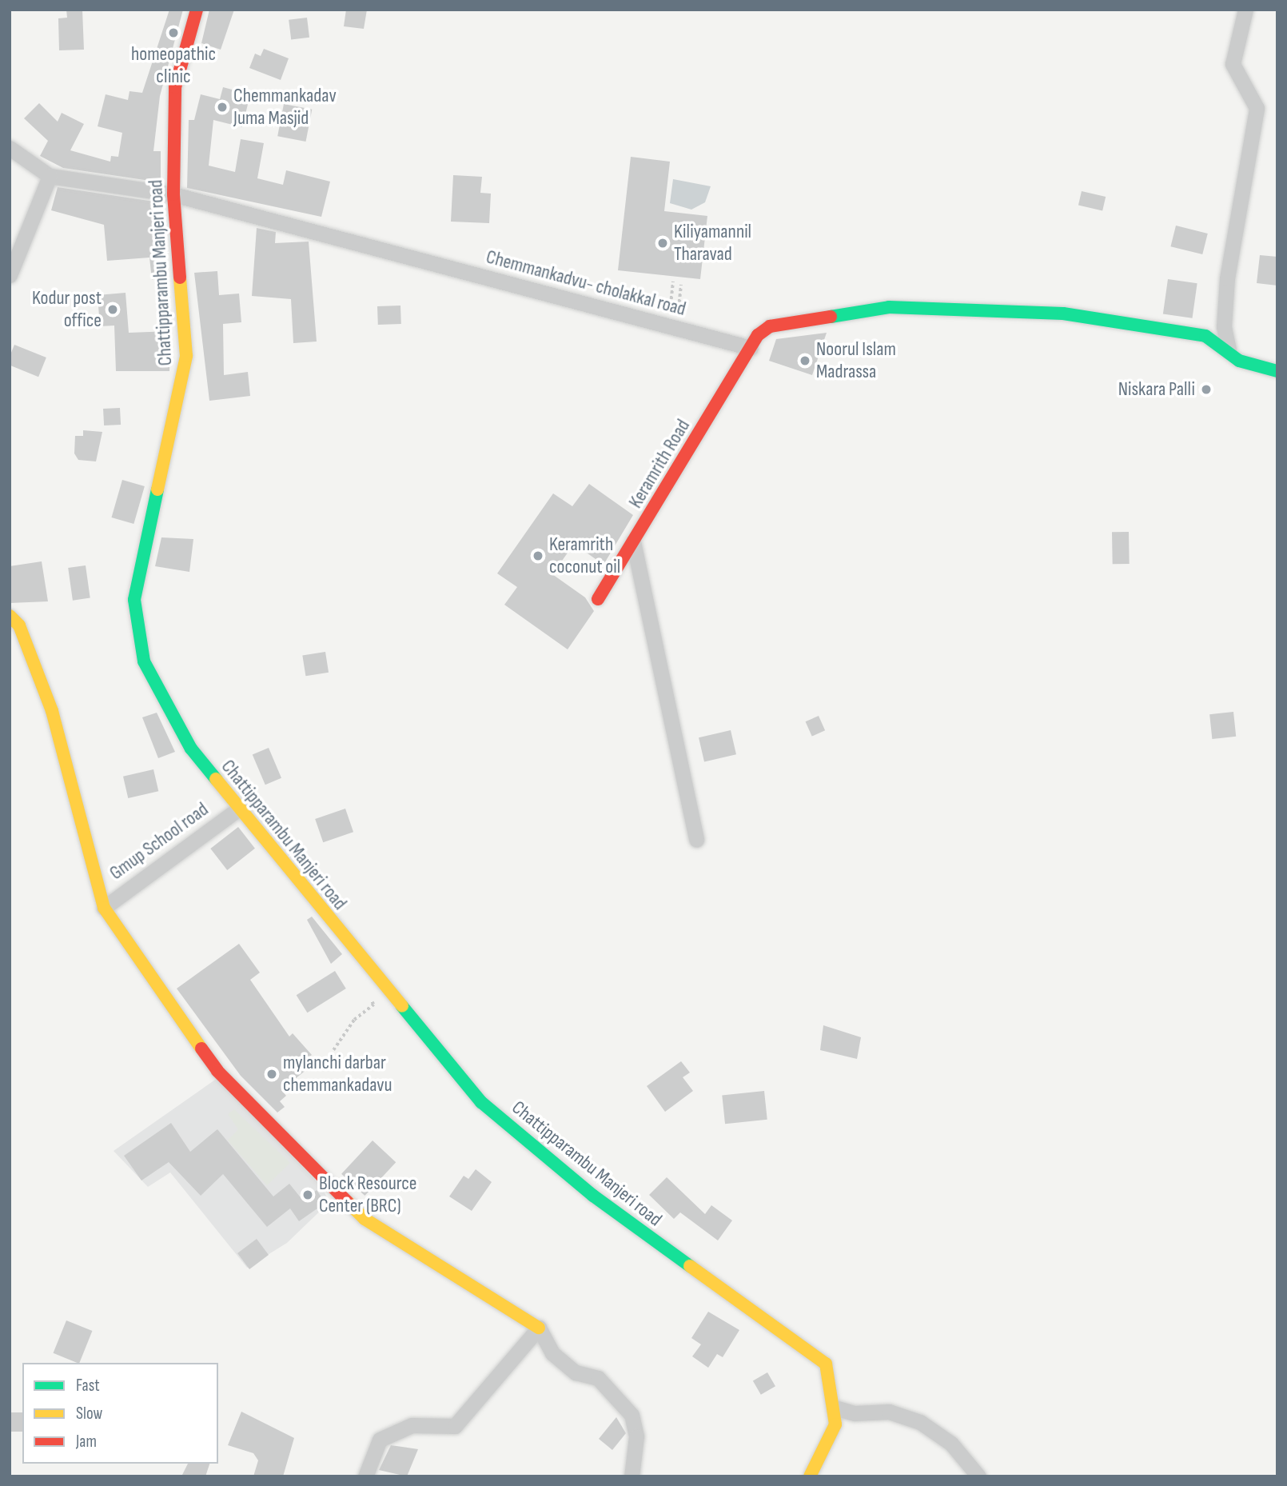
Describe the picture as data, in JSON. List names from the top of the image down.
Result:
{
  "streets": {
    "street": [
      "Chattipparambu Manjeri road",
      "Chemmankadvu- cholakkal road",
      "Keramrith Road",
      "Gmup School road"
    ]
  },
  "crossings": [
    ["Chattipparambu Manjeri road", "Chemmankadvu- cholakkal road"],
    ["Chattipparambu Manjeri road", "Gmup School road"],
    ["Chemmankadvu- cholakkal road", "Keramrith Road"]
  ],
  "places": [
    "homeopathic clinic",
    "Chemmankadav Juma Masjid",
    "Kiliyamannil Tharavad",
    "Kodur post office",
    "Noorul Islam Madrassa",
    "Niskara Palli",
    "Keramrith coconut oil",
    "mylanchi darbar chemmankadavu",
    "Block Resource Center (BRC)"
  ],
  "legend": ["Fast", "Slow", "Jam"]
}
